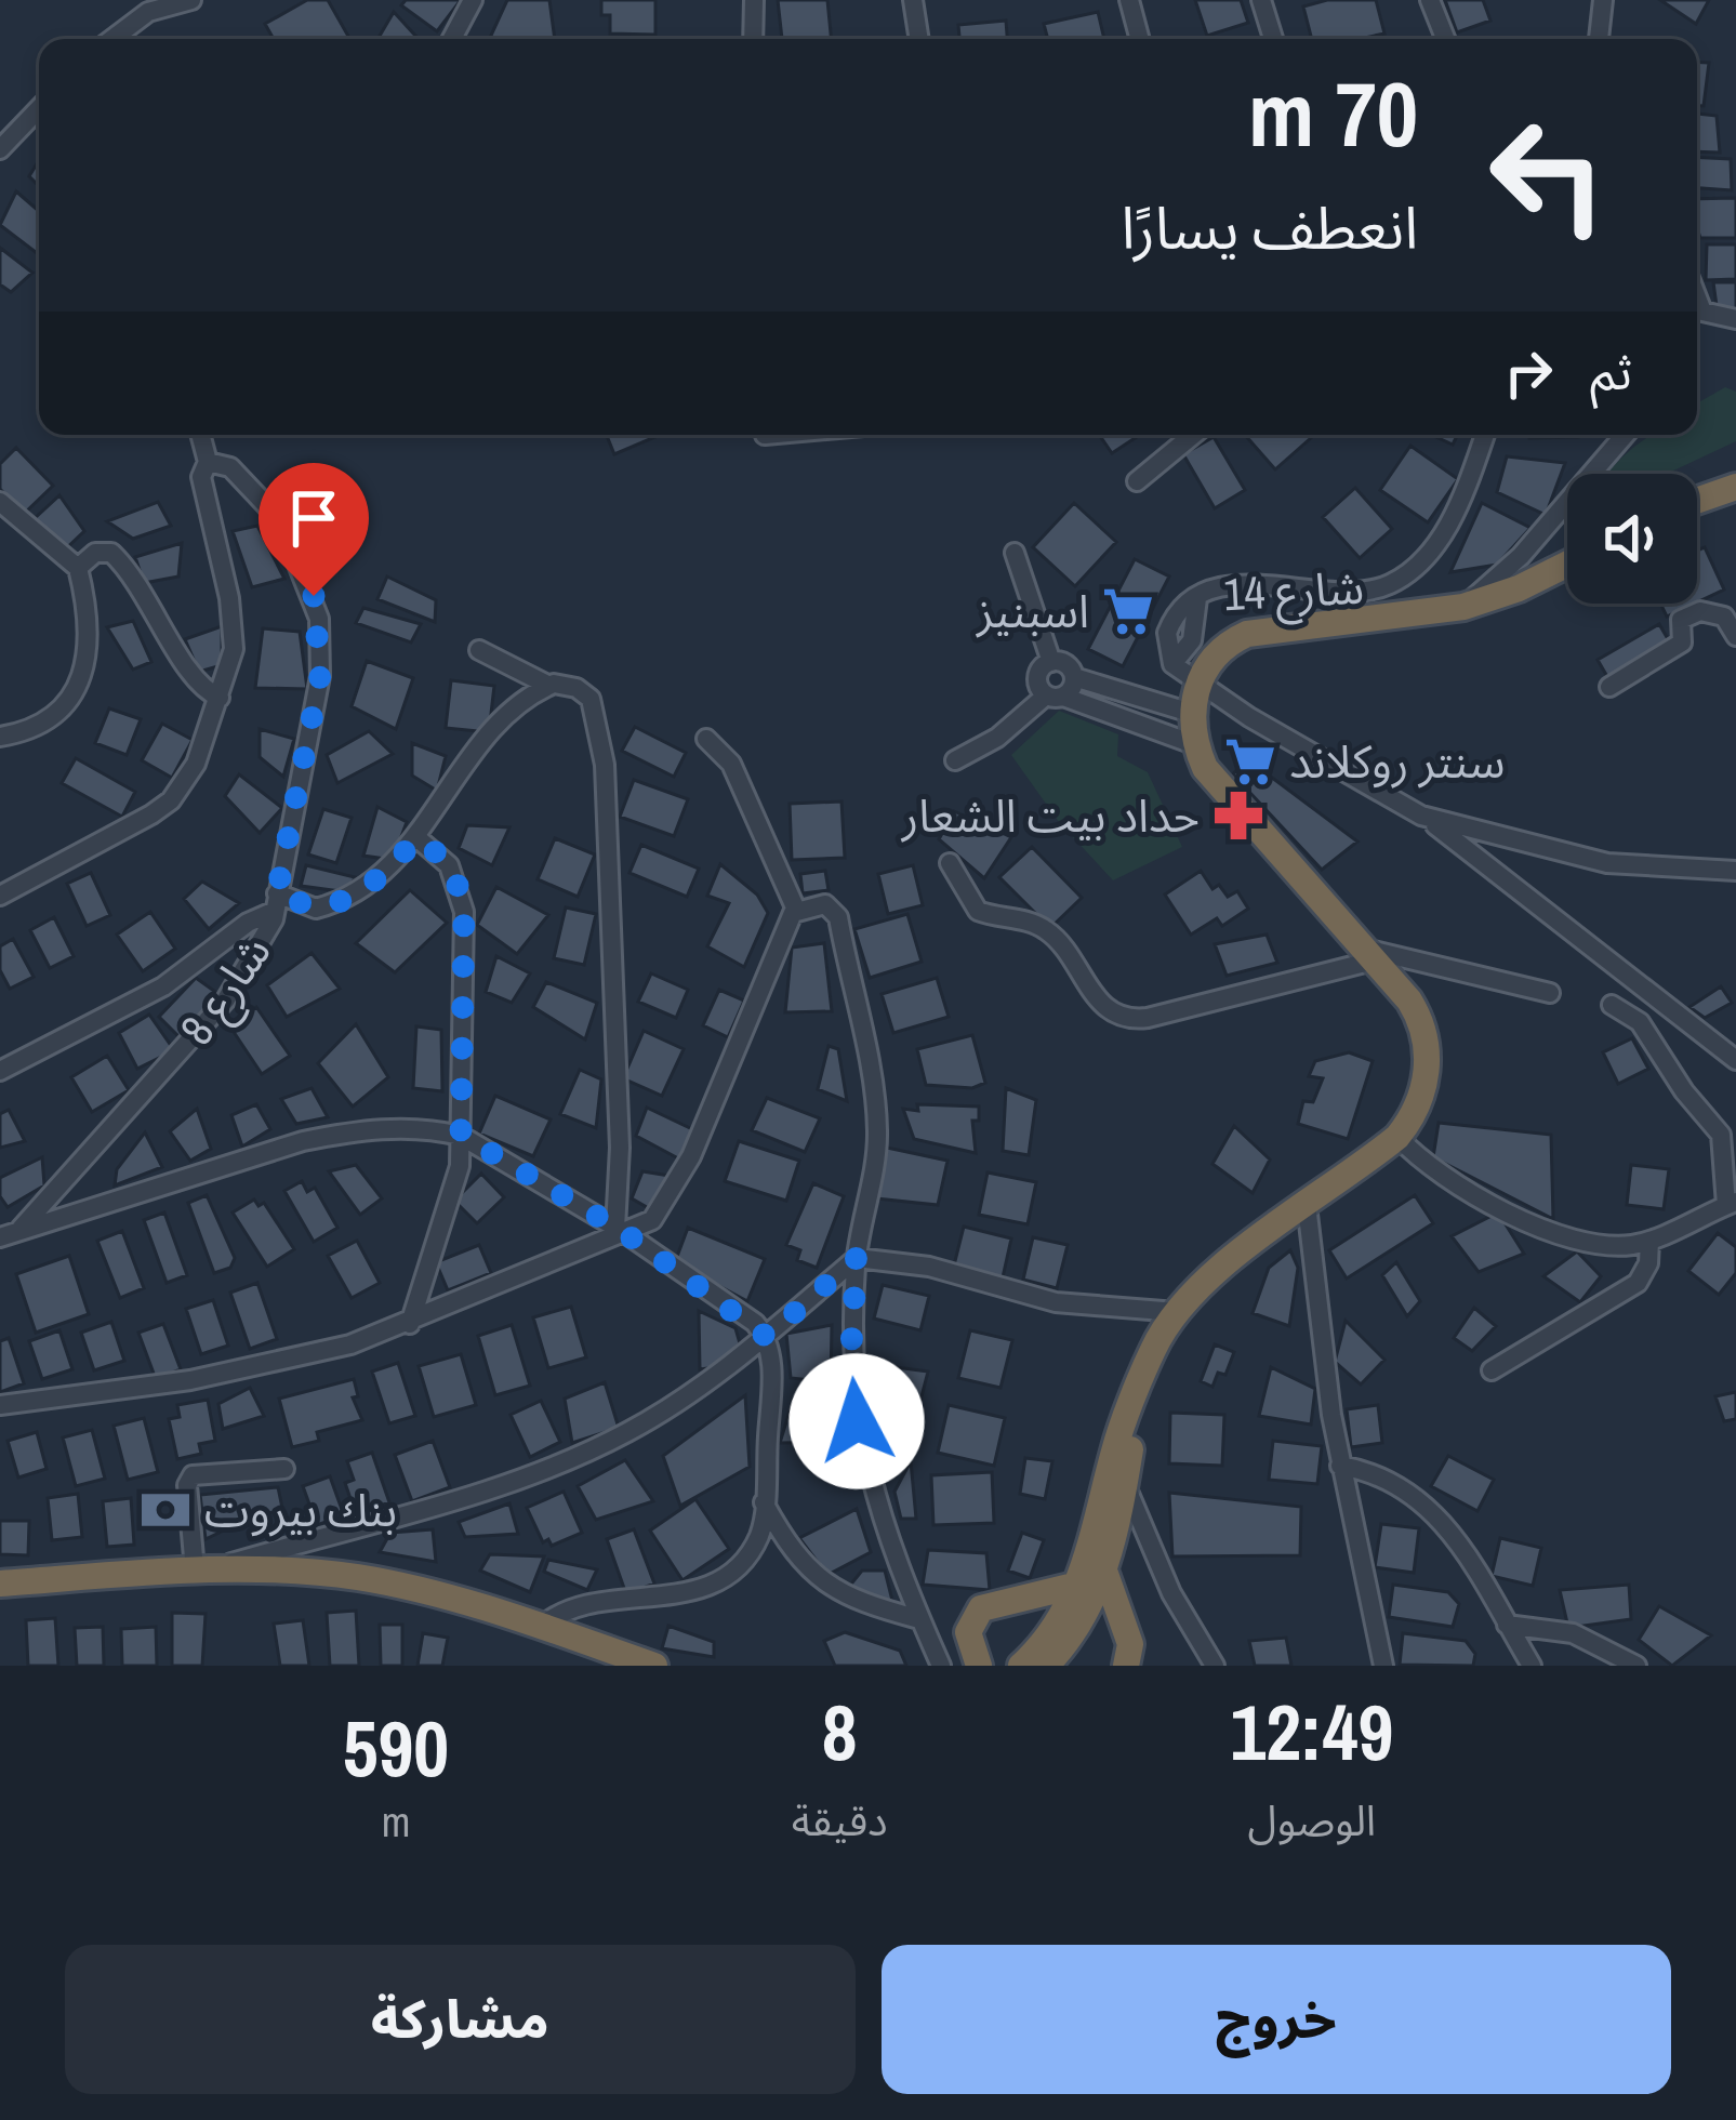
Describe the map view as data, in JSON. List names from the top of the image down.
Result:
{
  "streets": {
    "street": ["شارع 14", "شارع 8"]
  },
  "places": {
    "supermarket": ["اسبنيز", "سنتر روكلاند"],
    "pharmacy": ["حداد بيت الشعار"],
    "bank": ["بنك بيروت"]
  },
  "page": {
    "turn": ["70 m", "انعطف يسارًا"],
    "then": "ثم",
    "eta": [
      "12:49",
      "الوصول",
      "8",
      "دقيقة",
      "590",
      "m"
    ],
    "buttons": ["خروج", "مشاركة"]
  }
}
